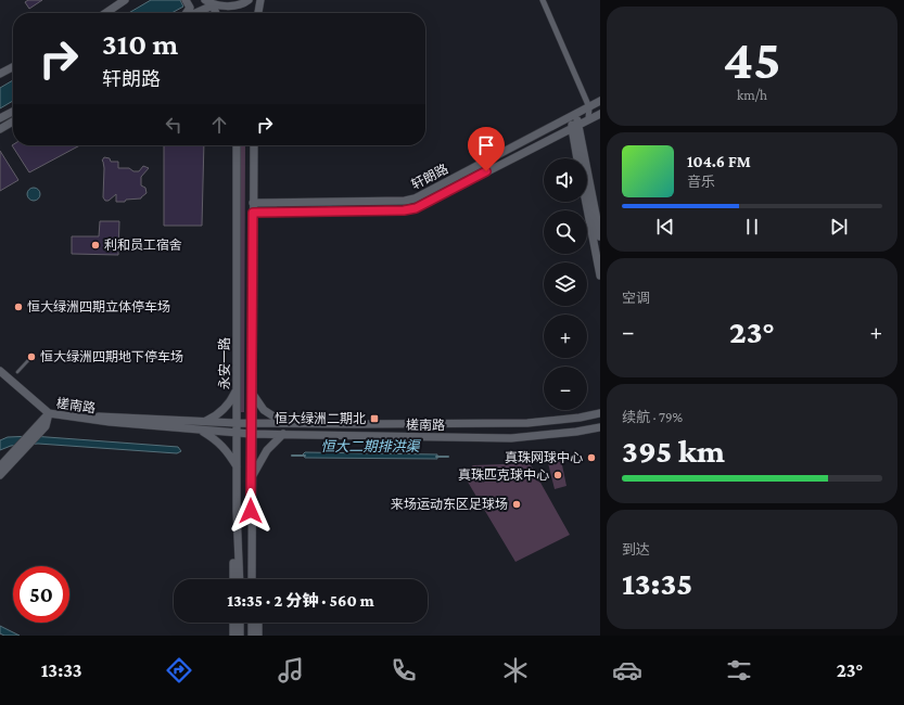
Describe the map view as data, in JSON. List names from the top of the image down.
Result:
{
  "streets": {
    "main road": ["轩朗路", "永安一路", "槎南路"]
  },
  "crossings": [
    ["轩朗路", "永安一路"],
    ["永安一路", "槎南路"]
  ],
  "water": ["恒大二期排洪渠"],
  "places": {
    "other": [
      "利和员工宿舍",
      "恒大绿洲四期立体停车场",
      "恒大绿洲四期地下停车场",
      "真珠网球中心",
      "真珠匹克球中心",
      "来场运动东区足球场"
    ],
    "transit": ["恒大绿洲二期北"]
  },
  "page": {
    "tile": [
      ["45", "km/h"],
      "空调",
      ["续航 · 79%", "395 km"],
      ["到达", "13:35"]
    ],
    "turn": ["310 m", "轩朗路"],
    "song": ["104.6 FM", "音乐"],
    "map_buttons": ["+", "−"],
    "heat": ["−", "23°", "+"],
    "limit": "50",
    "trip": "13:35 · 2 分钟 · 560 m",
    "tabs": ["13:33", "23°"]
  }
}
